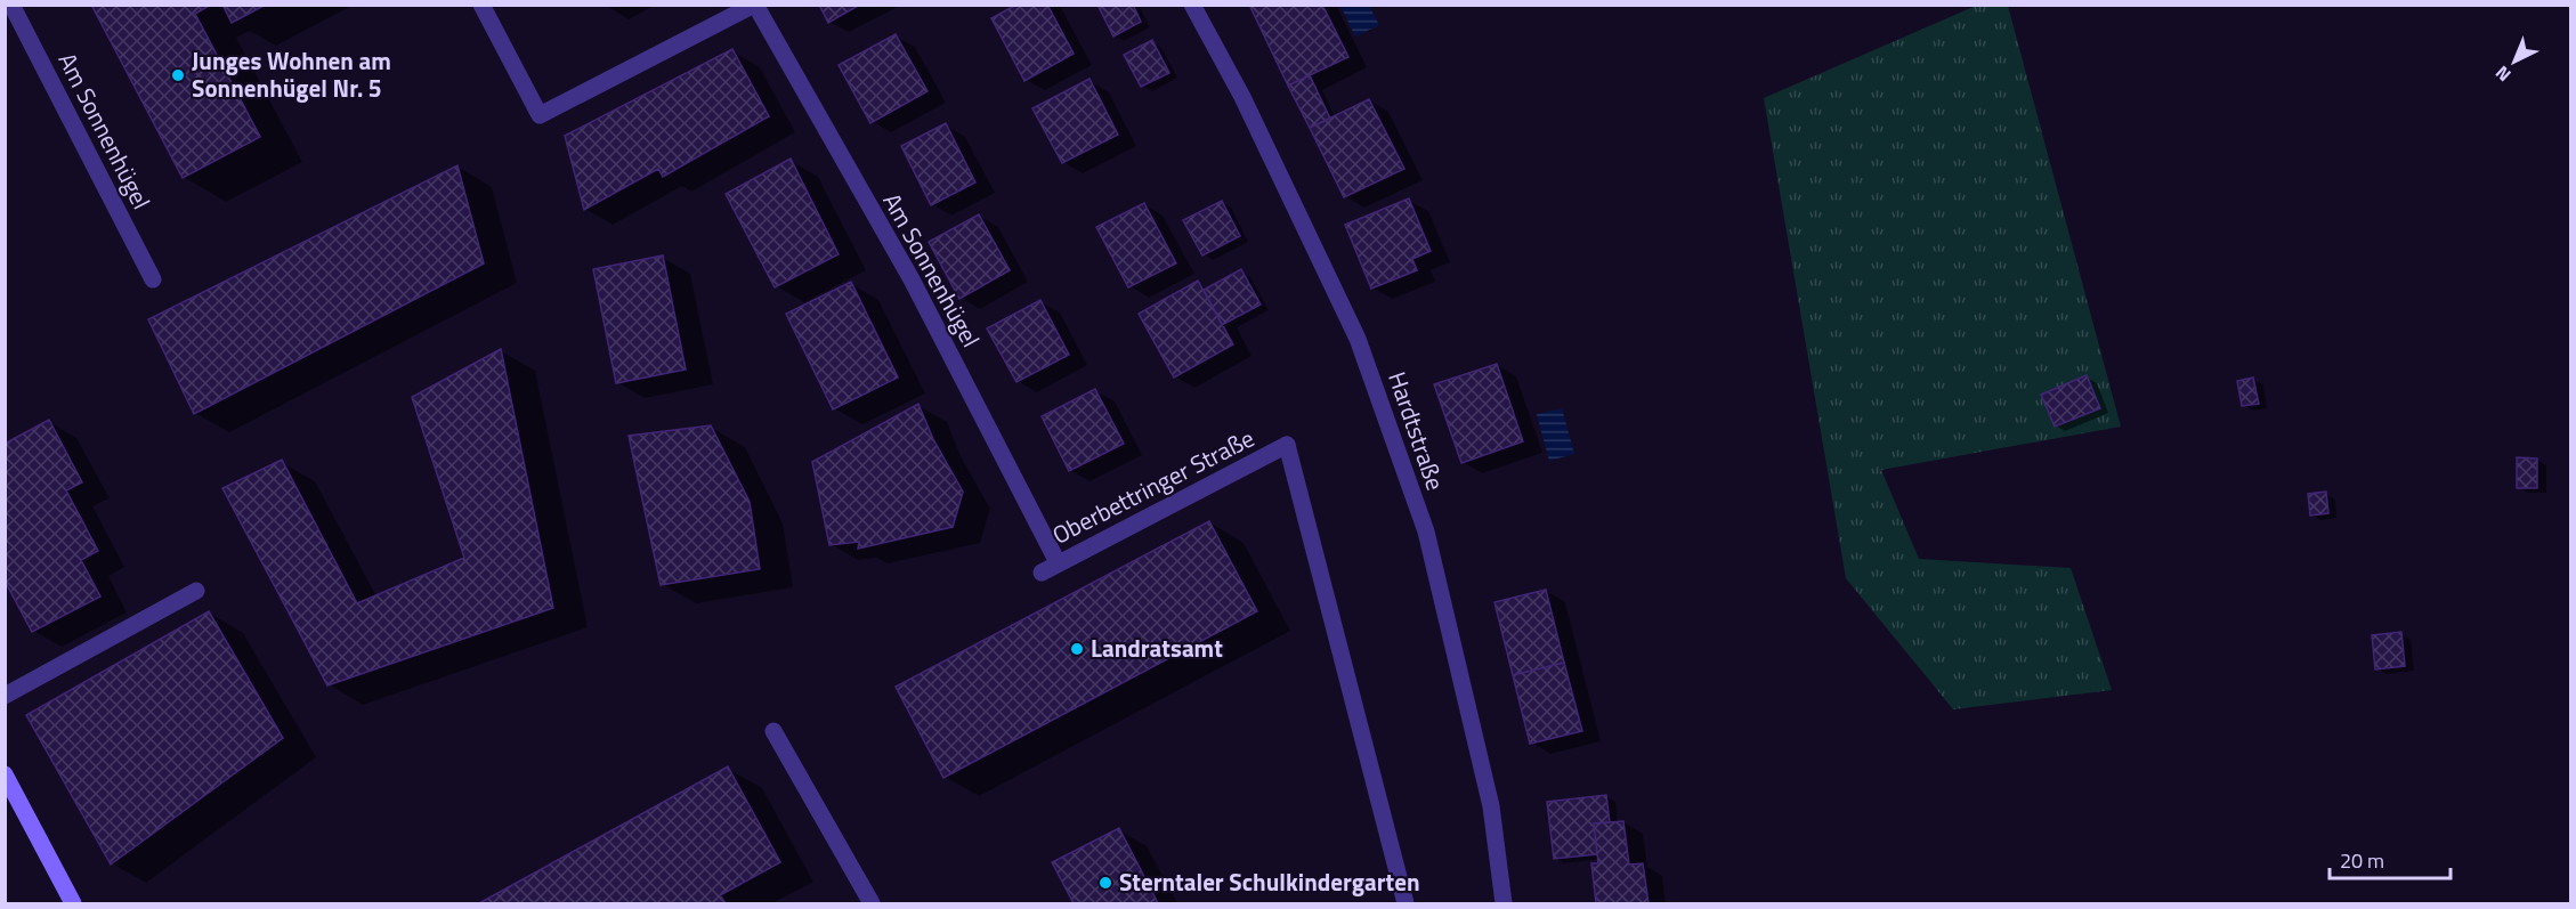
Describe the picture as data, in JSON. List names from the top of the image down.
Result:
{
  "streets": {
    "street": ["Am Sonnenhügel", "Hardtstraße", "Oberbettringer Straße"]
  },
  "crossings": [
    ["Am Sonnenhügel", "Oberbettringer Straße"]
  ],
  "places": ["Junges Wohnen am Sonnenhügel Nr. 5", "Landratsamt", "Sterntaler Schulkindergarten"],
  "scale_bar": "20 m",
  "north": "bottom left"
}
